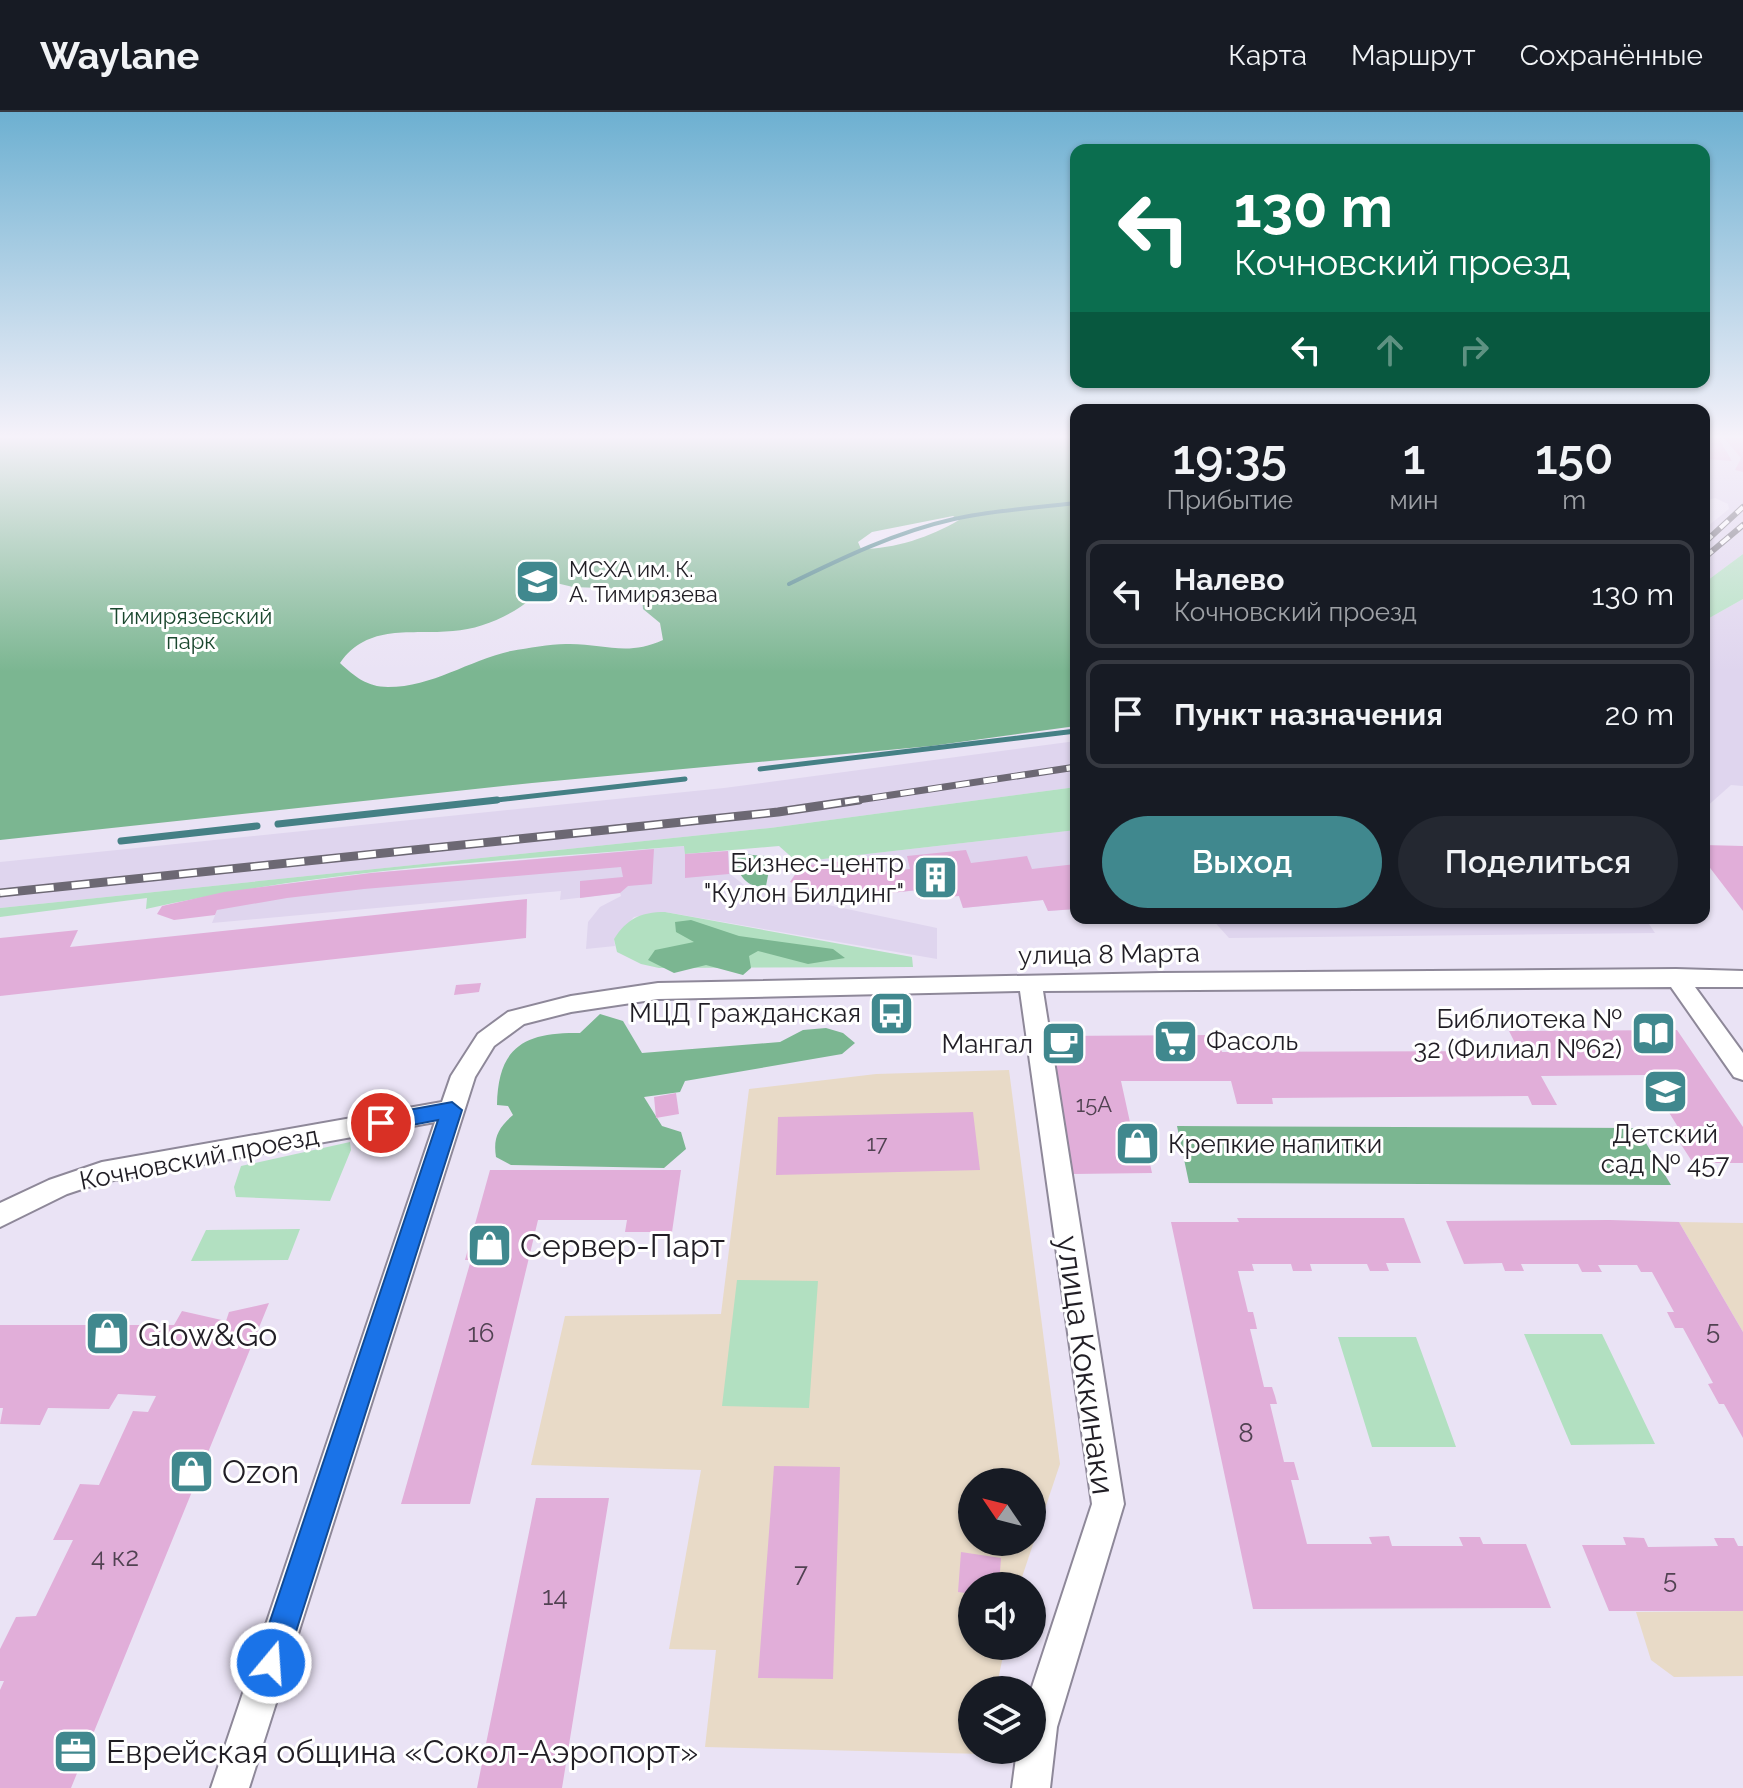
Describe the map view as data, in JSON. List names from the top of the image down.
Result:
{
  "streets": {
    "street": ["улица 8 Марта", "Кочновский проезд", "улица Коккинаки"]
  },
  "crossings": [
    ["улица 8 Марта", "Кочновский проезд"],
    ["улица 8 Марта", "улица Коккинаки"]
  ],
  "parks": ["Тимирязевский парк"],
  "places": {
    "school or university": ["МСХА им. К. А. Тимирязева", "Детский сад № 457"],
    "building": ["Бизнес-центр \"Кулон Билдинг\""],
    "bus stop": ["МЦД Гражданская"],
    "library": ["Библиотека № 32 (Филиал №62)"],
    "supermarket": ["Фасоль"],
    "cafe": ["Мангал"],
    "shop": [
      "Крепкие напитки",
      "Сервер-Парт",
      "Glow&Go",
      "Ozon"
    ],
    "office": ["Еврейская община «Сокол-Аэропорт»"]
  },
  "house_numbers": [
    "15А",
    "17",
    "5",
    "16",
    "8",
    "4 к2",
    "7",
    "5",
    "14"
  ],
  "north": "top left",
  "page": {
    "header": "Waylane",
    "nav": ["Карта", "Маршрут", "Сохранённые"],
    "turn": ["130 m", "Кочновский проезд"],
    "eta": [
      "19:35",
      "Прибытие",
      "1",
      "мин",
      "150",
      "m"
    ],
    "list": [
      {
        "name": "Налево",
        "note": "Кочновский проезд",
        "value": "130 m"
      },
      {
        "name": "Пункт назначения",
        "value": "20 m"
      }
    ],
    "buttons": ["Выход", "Поделиться"]
  }
}
